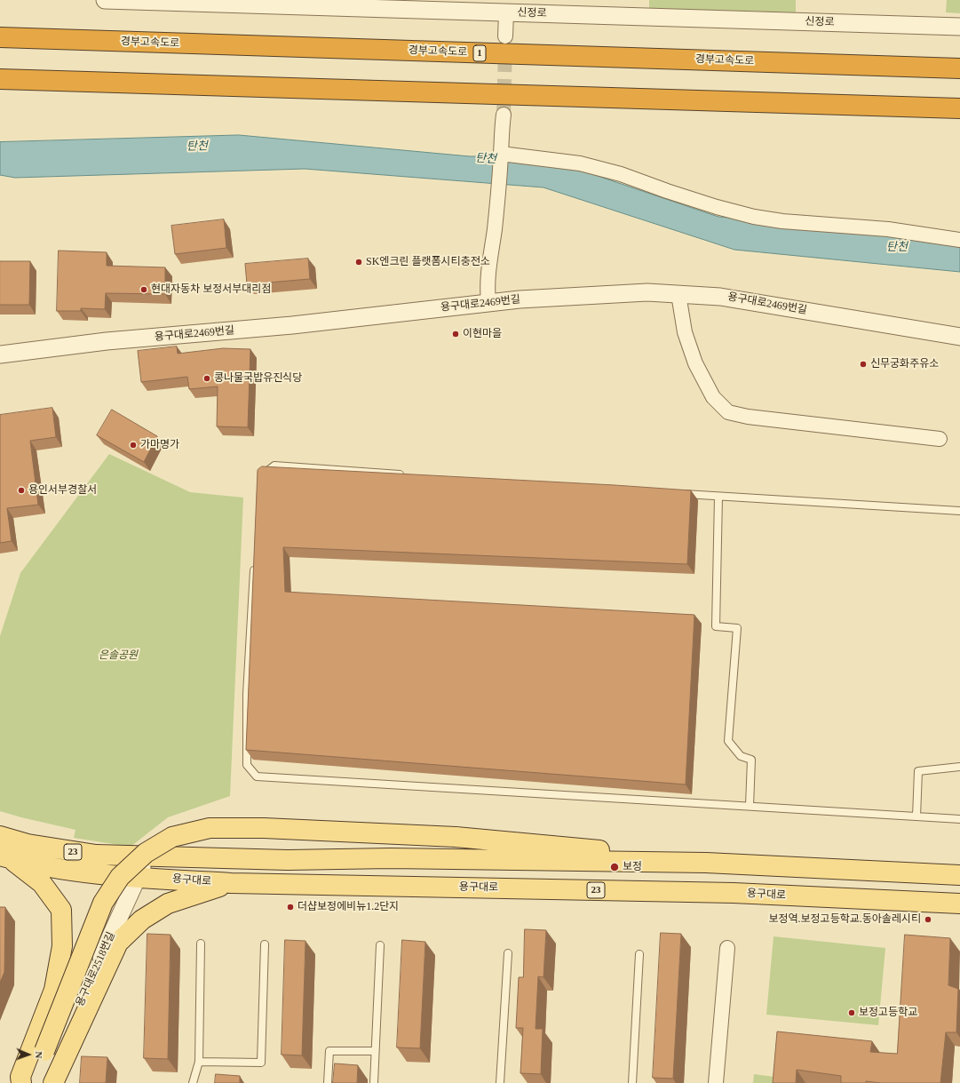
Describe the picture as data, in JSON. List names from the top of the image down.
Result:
{
  "streets": {
    "highway": ["경부고속도로", "1"],
    "main road": ["23", "용구대로"],
    "street": ["신정로", "용구대로2469번길", "용구대로2518번길"]
  },
  "crossings": [
    ["용구대로", "용구대로2518번길"]
  ],
  "water": ["탄천"],
  "parks": ["은솔공원"],
  "places": [
    "SK엔크린 플랫폼시티충전소",
    "현대자동차 보정서부대리점",
    "이현마을",
    "신무궁화주유소",
    "콩나물국밥유진식당",
    "가마명가",
    "용인서부경찰서",
    "보정",
    "더샵보정에비뉴1.2단지",
    "보정역.보정고등학교.동아솔레시티",
    "보정고등학교"
  ],
  "north": "right"
}
